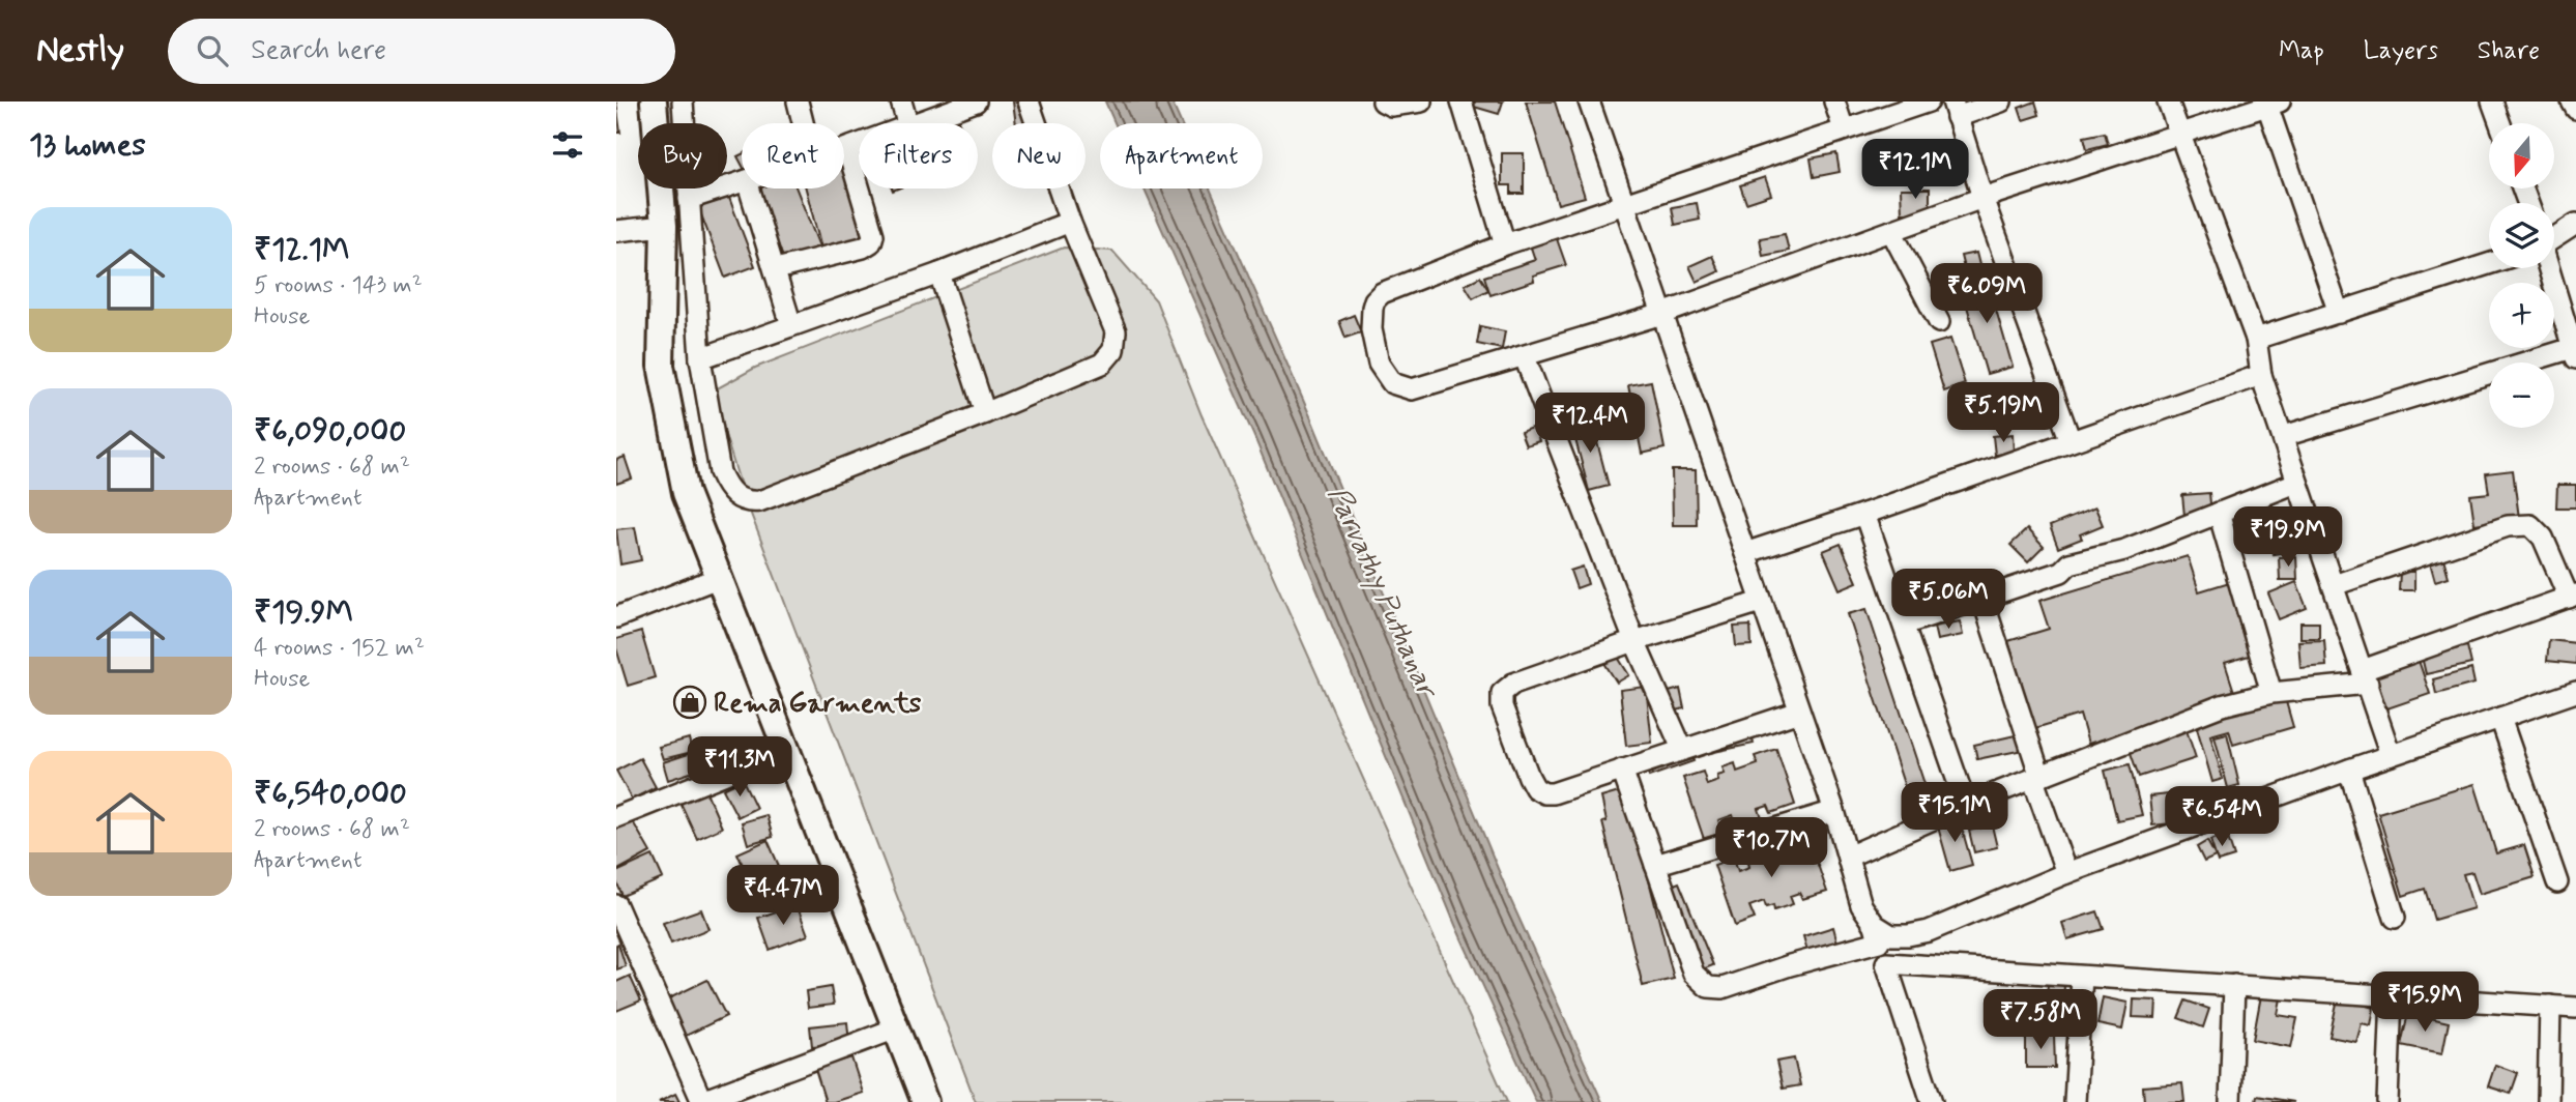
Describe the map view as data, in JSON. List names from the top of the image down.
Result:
{
  "water": ["Parvathy Puthanar"],
  "places": {
    "shop": ["Rema Garments"]
  },
  "north": "bottom",
  "page": {
    "header": "Nestly",
    "search": "Search here",
    "nav": ["Map", "Layers", "Share"],
    "heading": "13 homes",
    "map_buttons": ["+", "−"],
    "chip": [
      "Buy",
      "Rent",
      "Filters",
      "New",
      "Apartment"
    ],
    "price": [
      "₹12.1M",
      "₹6.09M",
      "₹5.19M",
      "₹12.4M",
      "₹19.9M",
      "₹5.06M",
      "₹11.3M",
      "₹15.1M",
      "₹6.54M",
      "₹10.7M",
      "₹4.47M",
      "₹15.9M",
      "₹7.58M"
    ],
    "list": [
      {
        "name": "₹12.1M",
        "note": "5 rooms · 143 m² · House"
      },
      {
        "name": "₹6,090,000",
        "note": "2 rooms · 68 m² · Apartment"
      },
      {
        "name": "₹19.9M",
        "note": "4 rooms · 152 m² · House"
      },
      {
        "name": "₹6,540,000",
        "note": "2 rooms · 68 m² · Apartment"
      }
    ]
  }
}
